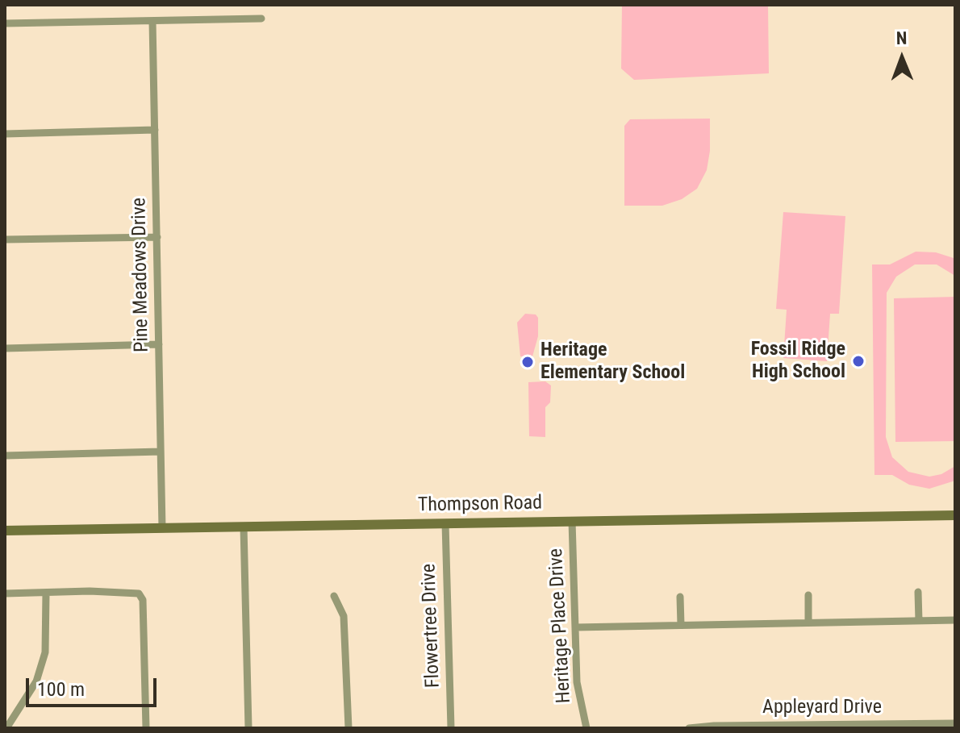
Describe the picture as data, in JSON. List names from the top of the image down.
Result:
{
  "streets": {
    "street": [
      "Pine Meadows Drive",
      "Thompson Road",
      "Flowertree Drive",
      "Heritage Place Drive",
      "Appleyard Drive"
    ]
  },
  "crossings": [
    ["Pine Meadows Drive", "Thompson Road"],
    ["Thompson Road", "Flowertree Drive"],
    ["Thompson Road", "Heritage Place Drive"]
  ],
  "places": ["Fossil Ridge High School", "Heritage Elementary School"],
  "scale_bar": "100 m",
  "north": "top"
}
